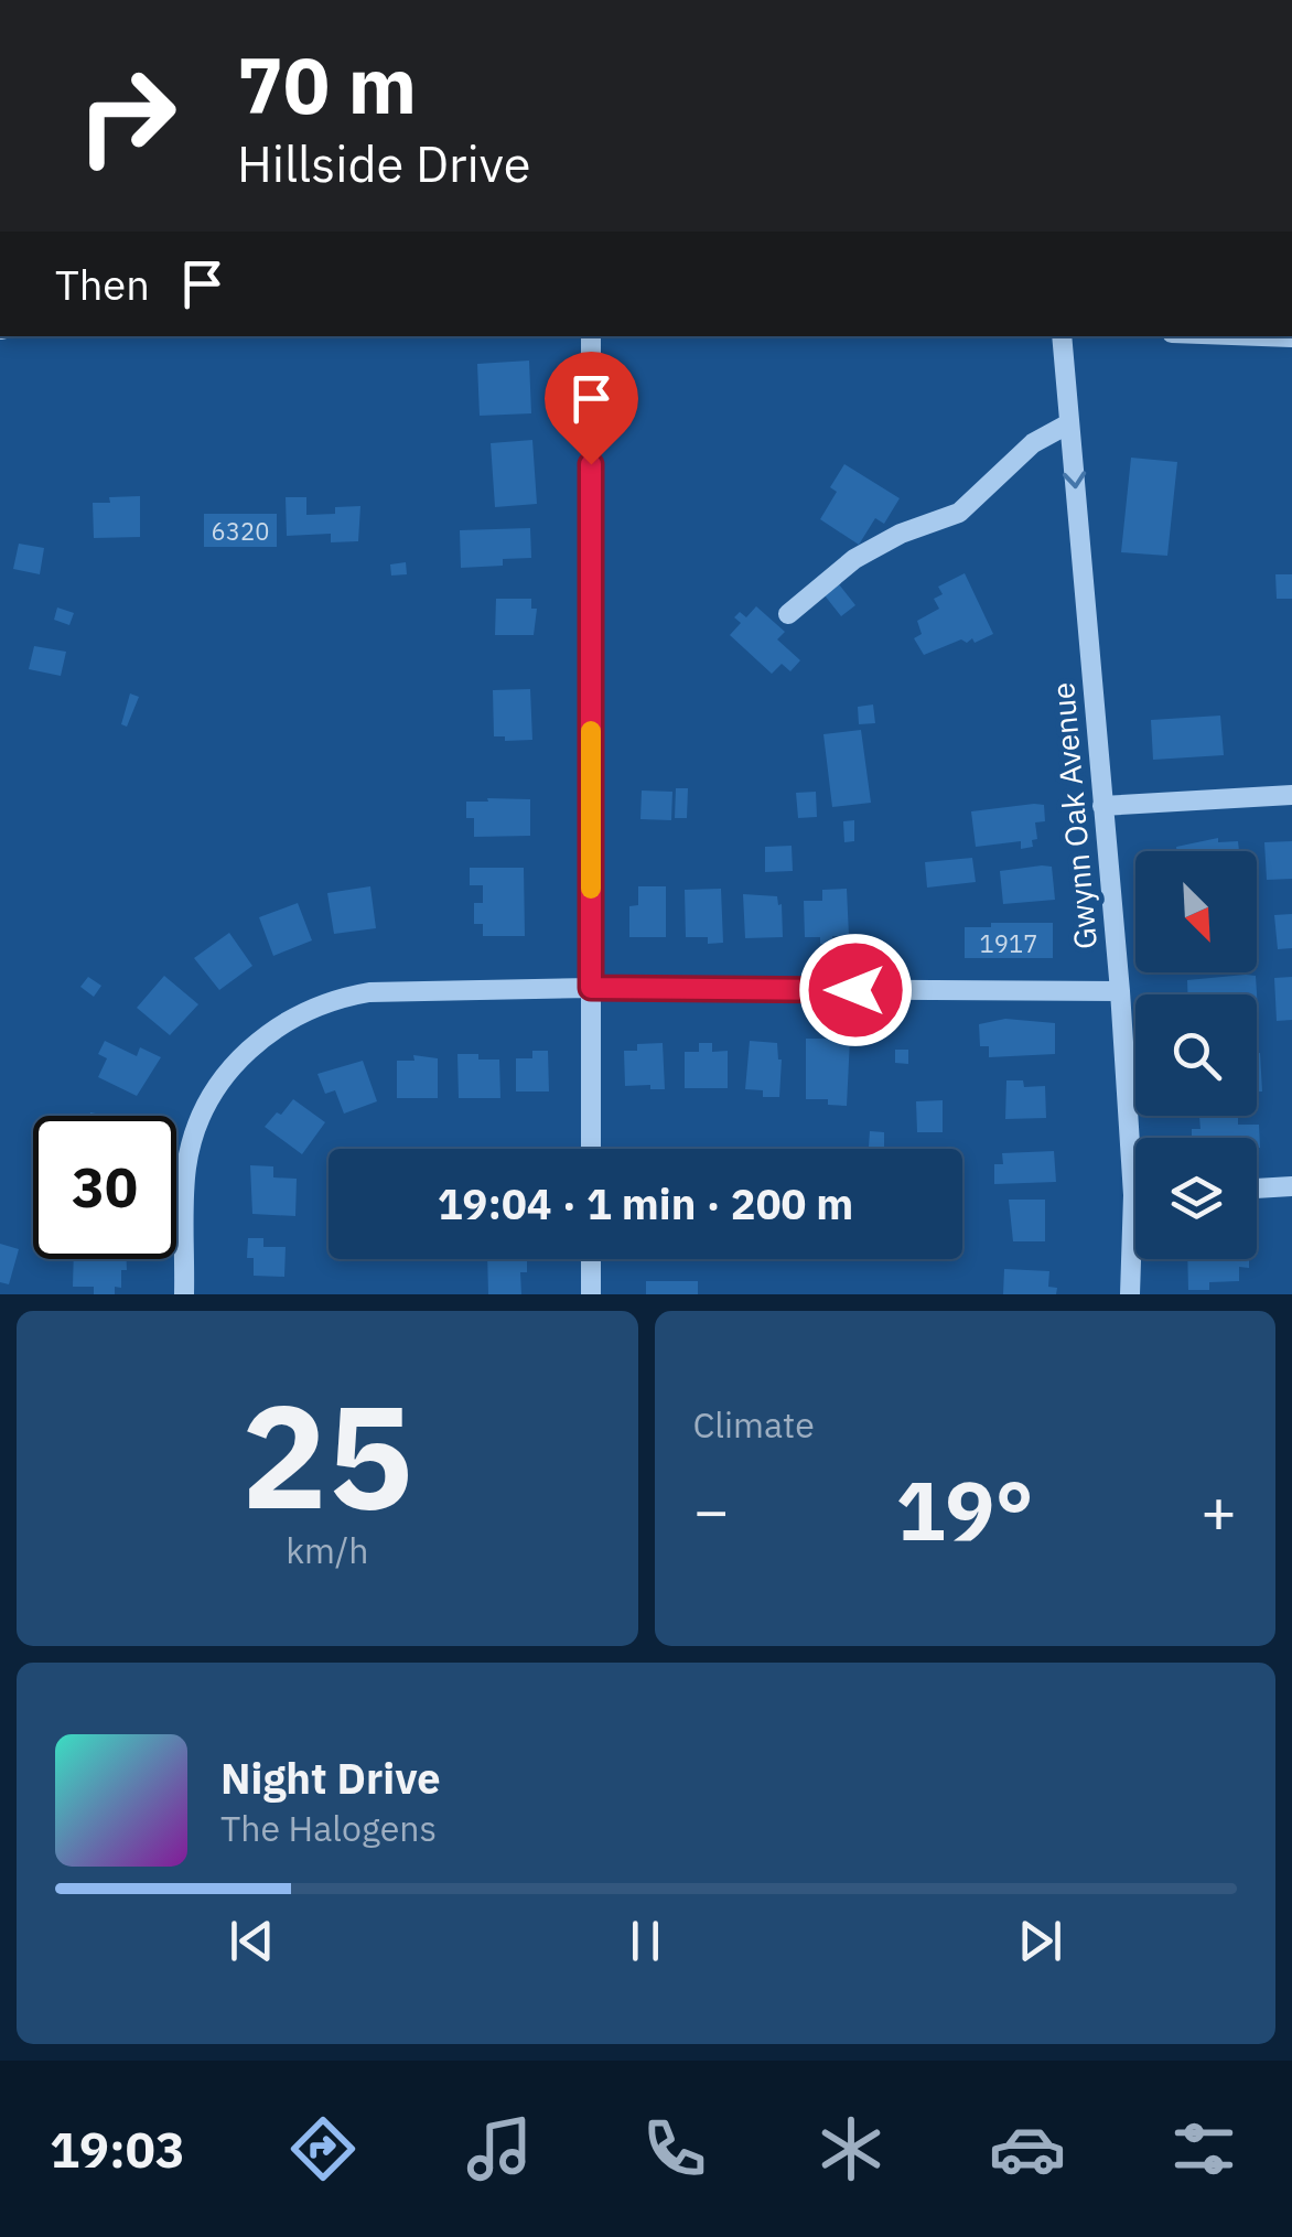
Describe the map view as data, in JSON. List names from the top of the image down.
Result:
{
  "streets": {
    "street": ["Gwynn Oak Avenue"]
  },
  "one_way": ["Gwynn Oak Avenue"],
  "house_numbers": ["6320", "1917"],
  "north": "bottom right",
  "page": {
    "turn": ["70 m", "Hillside Drive"],
    "then": "Then",
    "limit": "30",
    "trip": "19:04 · 1 min · 200 m",
    "tile": [
      ["25", "km/h"],
      "Climate"
    ],
    "heat": ["−", "19°", "+"],
    "song": ["Night Drive", "The Halogens"],
    "tabs": "19:03"
  }
}
